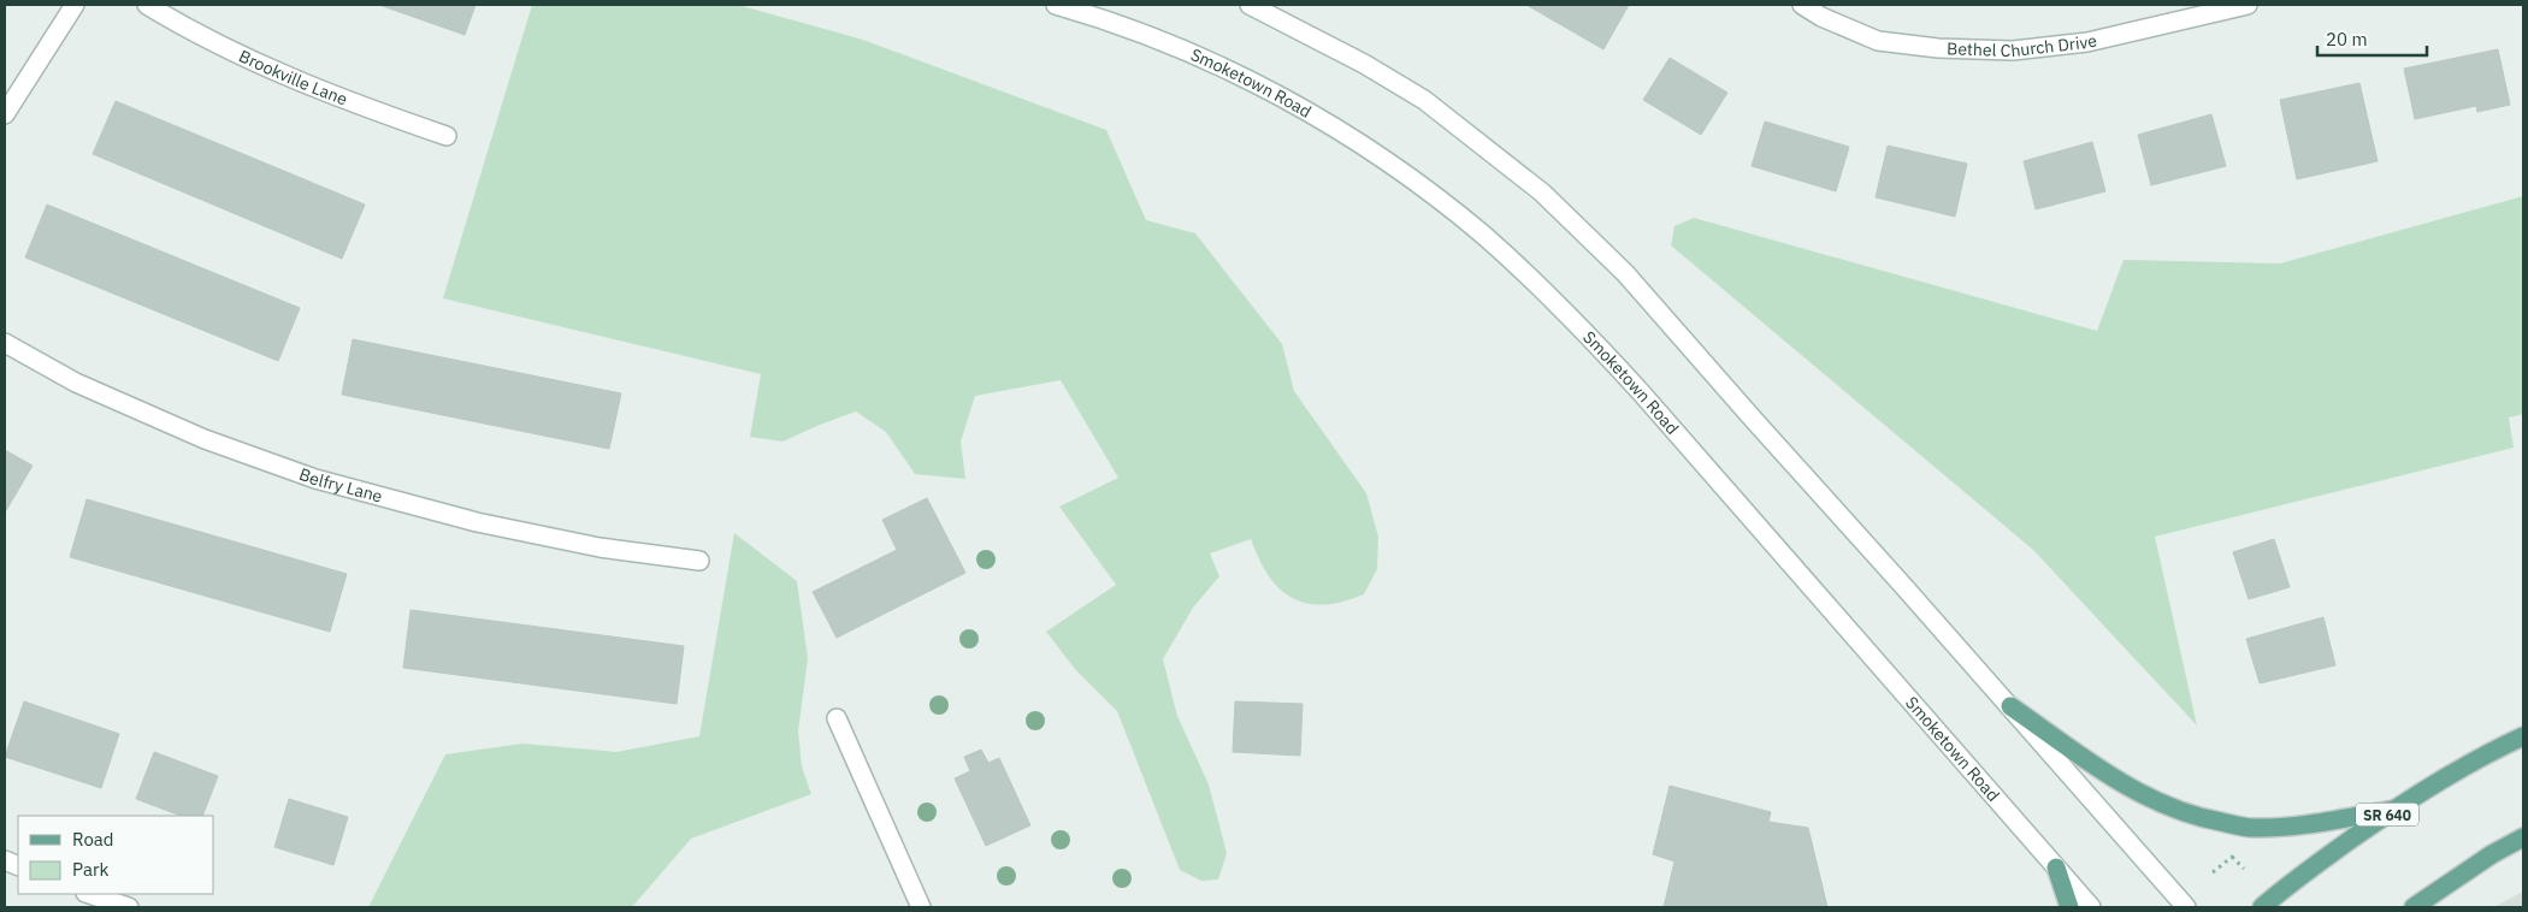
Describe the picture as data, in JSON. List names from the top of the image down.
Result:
{
  "streets": {
    "main road": [
      "Bethel Church Drive",
      "Brookville Lane",
      "Smoketown Road",
      "Belfry Lane",
      "SR 640"
    ]
  },
  "legend": ["Road", "Park"],
  "scale_bar": "20 m"
}
